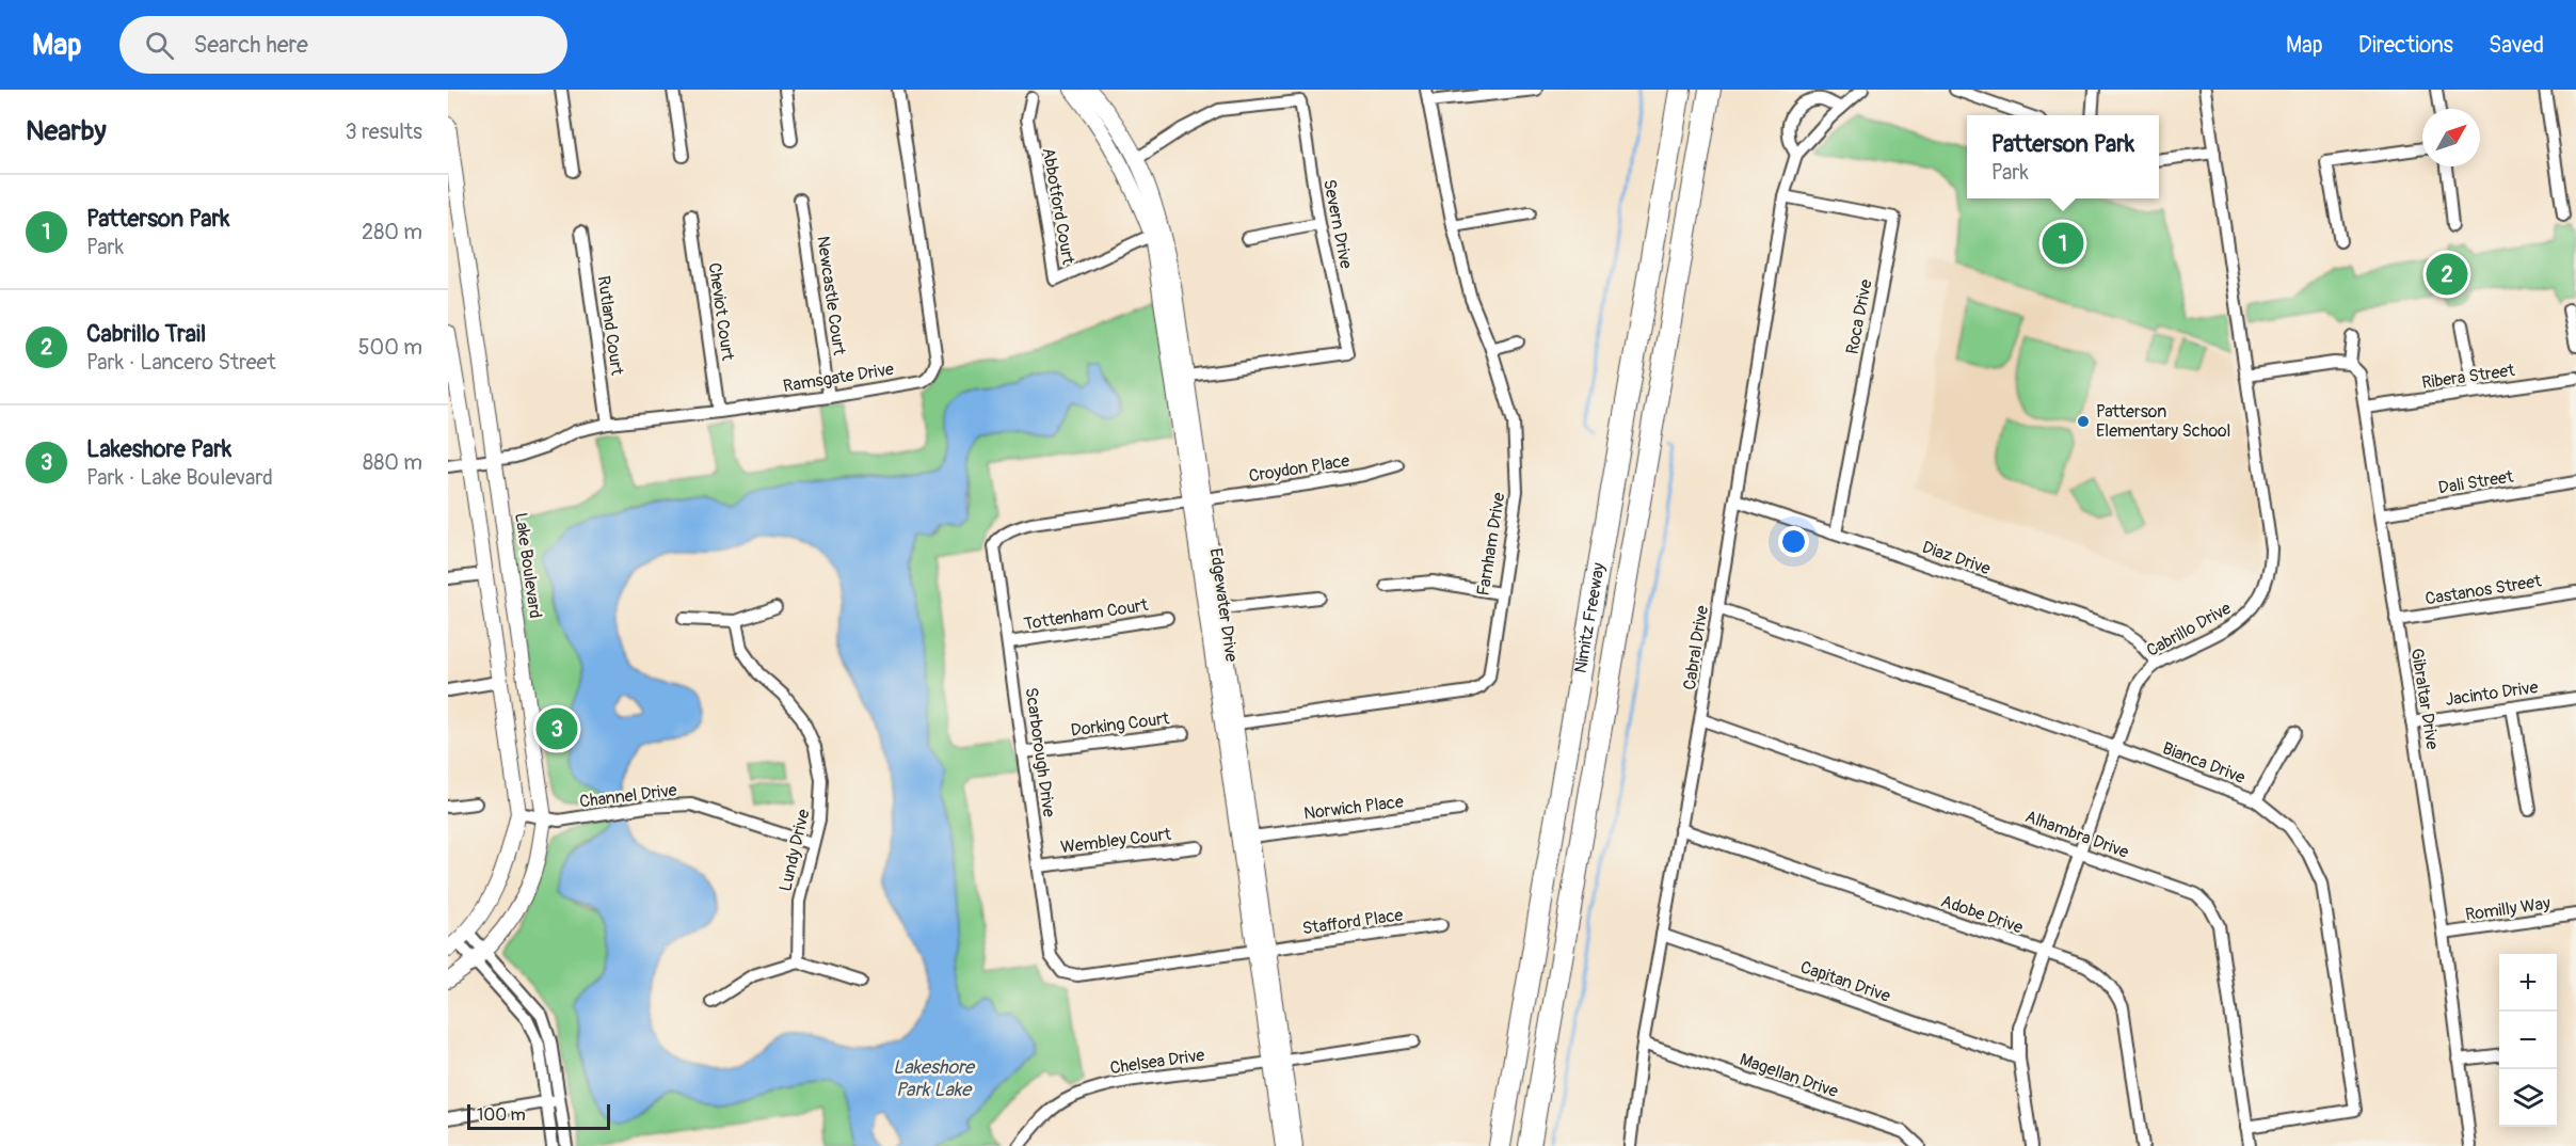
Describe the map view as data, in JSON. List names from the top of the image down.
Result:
{
  "streets": {
    "highway": ["Nimitz Freeway"],
    "street": [
      "Abbotford Court",
      "Severn Drive",
      "Newcastle Court",
      "Cheviot Court",
      "Roca Drive",
      "Rutland Court",
      "Ribera Street",
      "Ramsgate Drive",
      "Croydon Place",
      "Dali Street",
      "Farnham Drive",
      "Diaz Drive",
      "Lake Boulevard",
      "Castanos Street",
      "Edgewater Drive",
      "Tottenham Court",
      "Cabrillo Drive",
      "Cabral Drive",
      "Jacinto Drive",
      "Gibraltar Drive",
      "Dorking Court",
      "Scarborough Drive",
      "Bianca Drive",
      "Channel Drive",
      "Norwich Place",
      "Alhambra Drive",
      "Wembley Court",
      "Lundy Drive",
      "Romilly Way",
      "Adobe Drive",
      "Stafford Place",
      "Capitan Drive",
      "Chelsea Drive",
      "Magellan Drive"
    ]
  },
  "crossings": [
    ["Abbotford Court", "Edgewater Drive"],
    ["Severn Drive", "Edgewater Drive"],
    ["Newcastle Court", "Ramsgate Drive"],
    ["Cheviot Court", "Ramsgate Drive"],
    ["Roca Drive", "Diaz Drive"],
    ["Roca Drive", "Cabral Drive"],
    ["Rutland Court", "Ramsgate Drive"],
    ["Ribera Street", "Gibraltar Drive"],
    ["Ramsgate Drive", "Lake Boulevard"],
    ["Croydon Place", "Edgewater Drive"],
    ["Croydon Place", "Scarborough Drive"],
    ["Dali Street", "Gibraltar Drive"],
    ["Farnham Drive", "Edgewater Drive"],
    ["Diaz Drive", "Cabrillo Drive"],
    ["Diaz Drive", "Cabral Drive"],
    ["Lake Boulevard", "Channel Drive"],
    ["Castanos Street", "Gibraltar Drive"],
    ["Edgewater Drive", "Scarborough Drive"],
    ["Edgewater Drive", "Norwich Place"],
    ["Edgewater Drive", "Stafford Place"],
    ["Edgewater Drive", "Chelsea Drive"],
    ["Tottenham Court", "Scarborough Drive"],
    ["Cabrillo Drive", "Bianca Drive"],
    ["Cabrillo Drive", "Alhambra Drive"],
    ["Cabrillo Drive", "Adobe Drive"],
    ["Cabrillo Drive", "Capitan Drive"],
    ["Cabral Drive", "Bianca Drive"],
    ["Cabral Drive", "Alhambra Drive"],
    ["Cabral Drive", "Adobe Drive"],
    ["Cabral Drive", "Capitan Drive"],
    ["Cabral Drive", "Magellan Drive"],
    ["Jacinto Drive", "Gibraltar Drive"],
    ["Gibraltar Drive", "Romilly Way"],
    ["Dorking Court", "Scarborough Drive"],
    ["Scarborough Drive", "Wembley Court"],
    ["Scarborough Drive", "Stafford Place"],
    ["Bianca Drive", "Alhambra Drive"],
    ["Channel Drive", "Lundy Drive"]
  ],
  "water": ["Lakeshore Park Lake"],
  "places": ["Patterson Elementary School"],
  "scale_bar": "100 m",
  "north": "top right",
  "page": {
    "header": "Map",
    "search": "Search here",
    "nav": ["Map", "Directions", "Saved"],
    "heading": ["Nearby", "3 results"],
    "popup": ["Patterson Park", "Park"],
    "list": [
      {
        "mark": "1",
        "name": "Patterson Park",
        "note": "Park",
        "value": "280 m"
      },
      {
        "mark": "2",
        "name": "Cabrillo Trail",
        "note": "Park · Lancero Street",
        "value": "500 m"
      },
      {
        "mark": "3",
        "name": "Lakeshore Park",
        "note": "Park · Lake Boulevard",
        "value": "880 m"
      }
    ],
    "pins": ["1", "2", "3"],
    "map_buttons": ["+", "−"],
    "scale": "100 m"
  }
}
